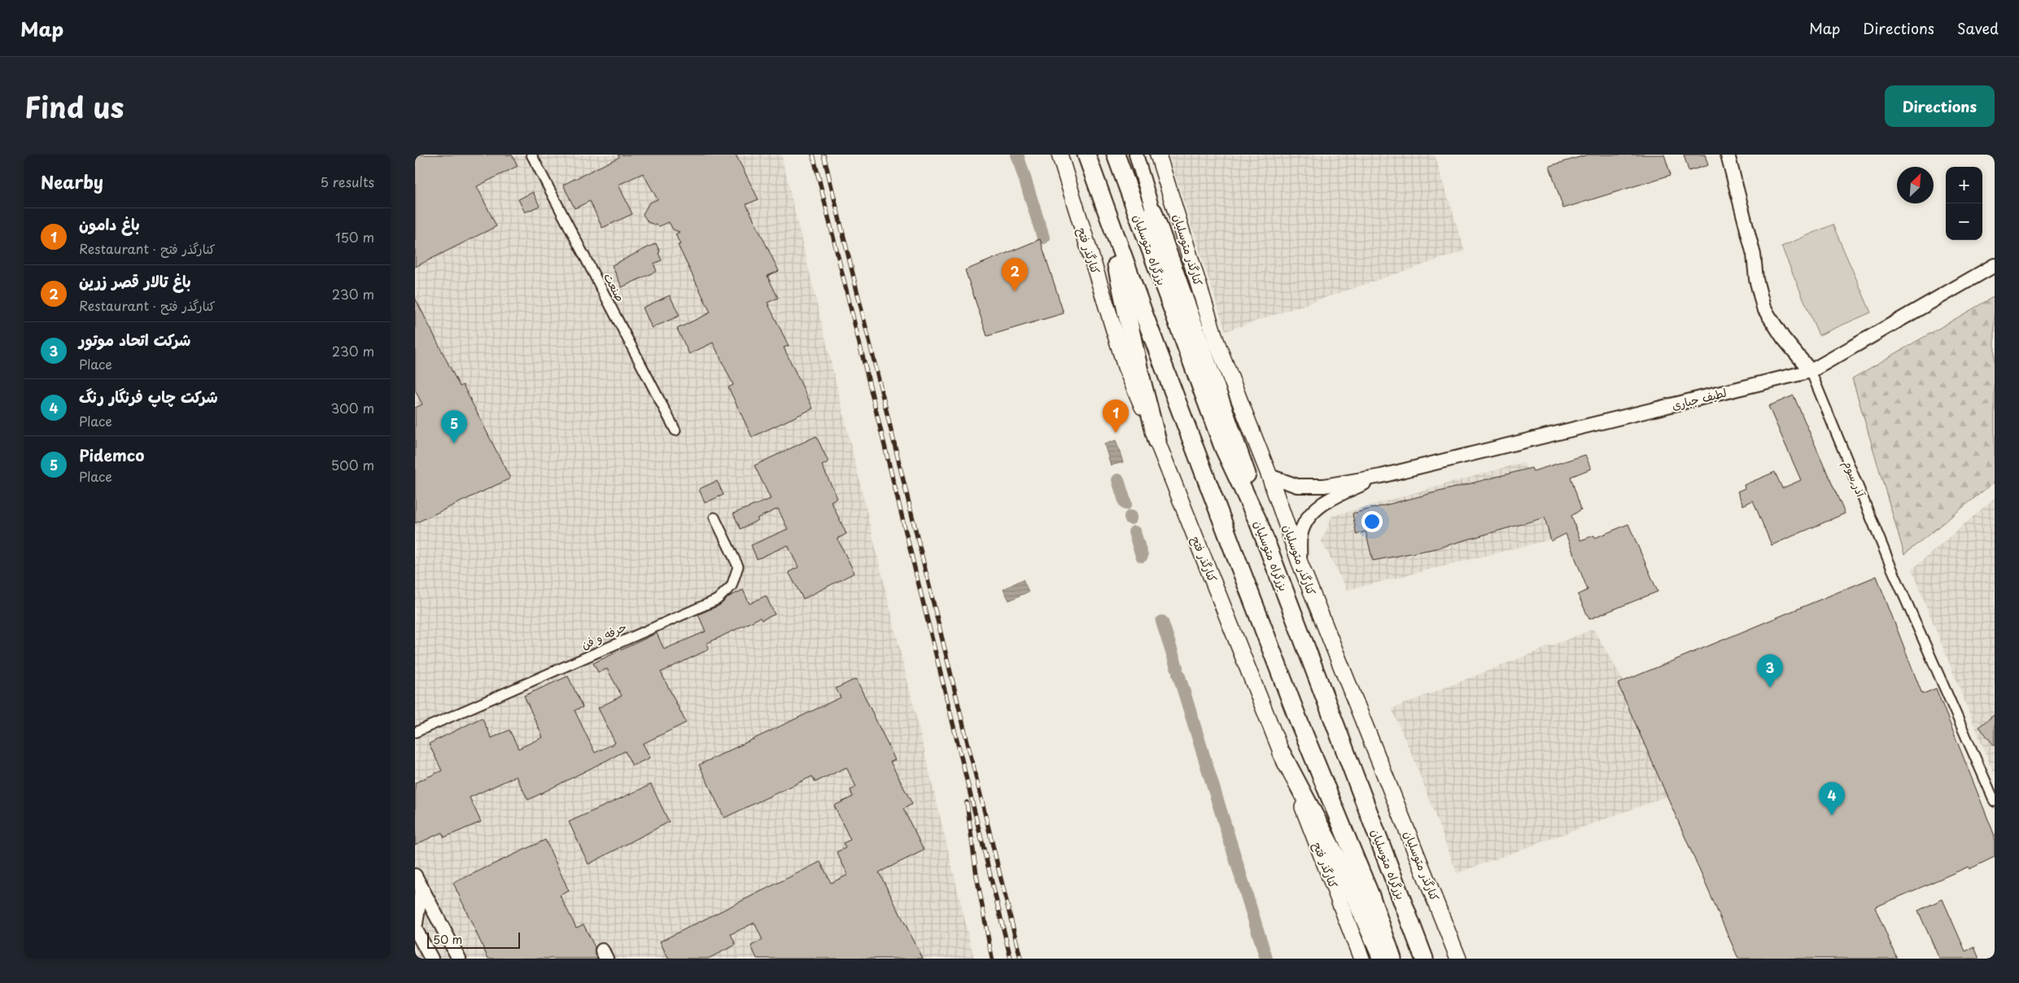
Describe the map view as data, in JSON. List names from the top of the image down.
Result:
{
  "streets": {
    "highway": ["بزرگراه متوسلیان"],
    "main road": [
      "کنارگذر متوسلیان",
      "کنارگذر فتح",
      "لطیف جباری",
      "آذر سوم"
    ],
    "street": ["صنعت", "حرفه و فن"]
  },
  "crossings": [
    ["لطیف جباری", "آذر سوم"]
  ],
  "scale_bar": "50 m",
  "north": "top right",
  "page": {
    "header": "Map",
    "nav": ["Map", "Directions", "Saved"],
    "title": "Find us",
    "buttons": "Directions",
    "heading": ["Nearby", "5 results"],
    "map_buttons": ["+", "−"],
    "list": [
      {
        "mark": "1",
        "name": "باغ دامون",
        "note": "Restaurant · کنارگذر فتح",
        "value": "150 m"
      },
      {
        "mark": "2",
        "name": "باغ تالار قصر زرین",
        "note": "Restaurant · کنارگذر فتح",
        "value": "230 m"
      },
      {
        "mark": "3",
        "name": "شرکت اتحاد موتور",
        "note": "Place",
        "value": "230 m"
      },
      {
        "mark": "4",
        "name": "شرکت چاپ فرنگار رنگ",
        "note": "Place",
        "value": "300 m"
      },
      {
        "mark": "5",
        "name": "Pidemco",
        "note": "Place",
        "value": "500 m"
      }
    ],
    "pins": [
      "2",
      "1",
      "5",
      "3",
      "4"
    ],
    "scale": "50 m"
  }
}
